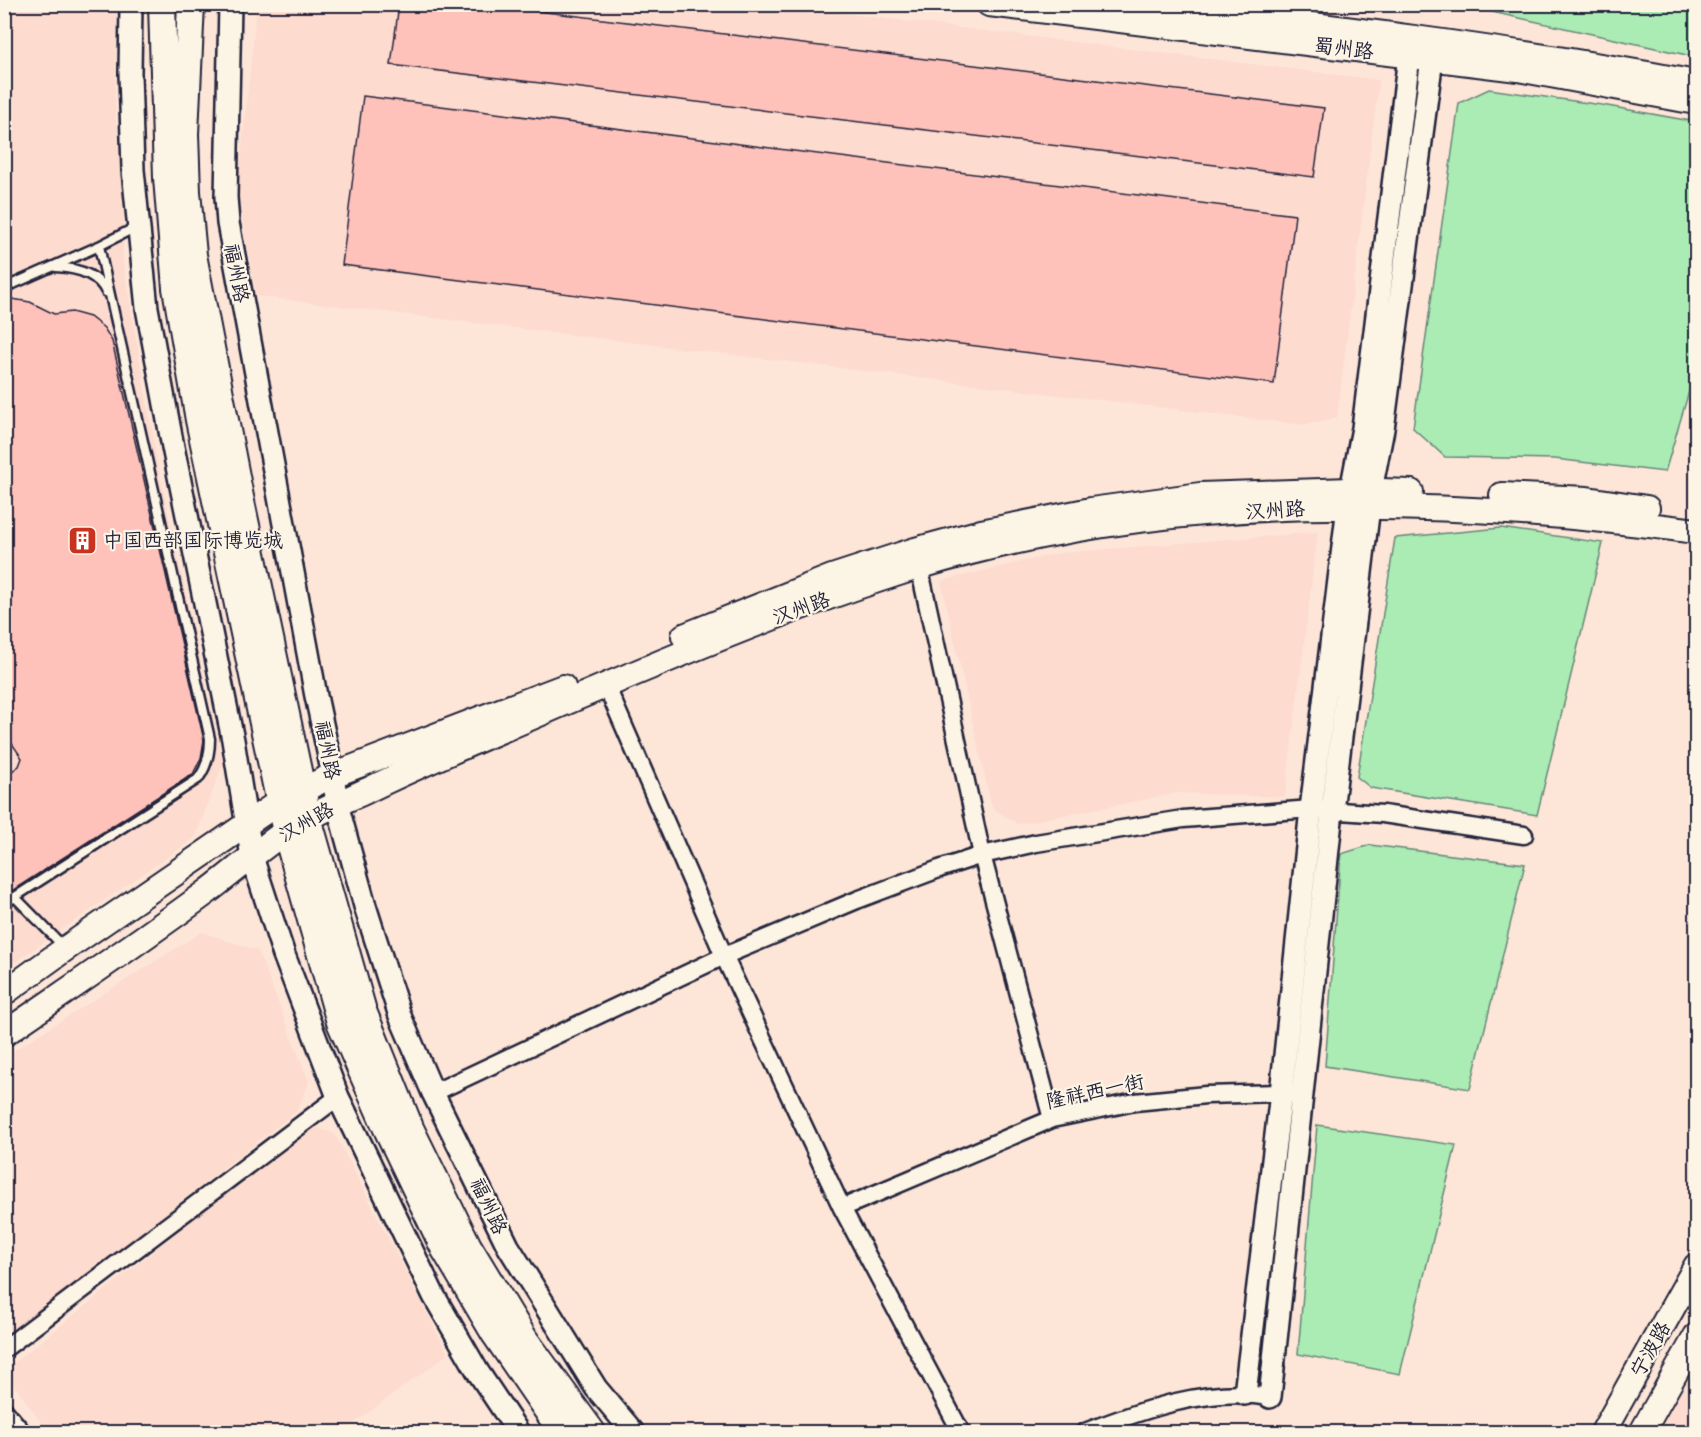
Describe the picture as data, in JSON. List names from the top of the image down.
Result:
{
  "streets": {
    "main road": [
      "蜀州路",
      "福州路",
      "汉州路",
      "宁波路"
    ],
    "street": ["隆祥西一街"]
  },
  "crossings": [
    ["福州路", "汉州路"]
  ],
  "places": {
    "building": ["中国西部国际博览城"]
  }
}
